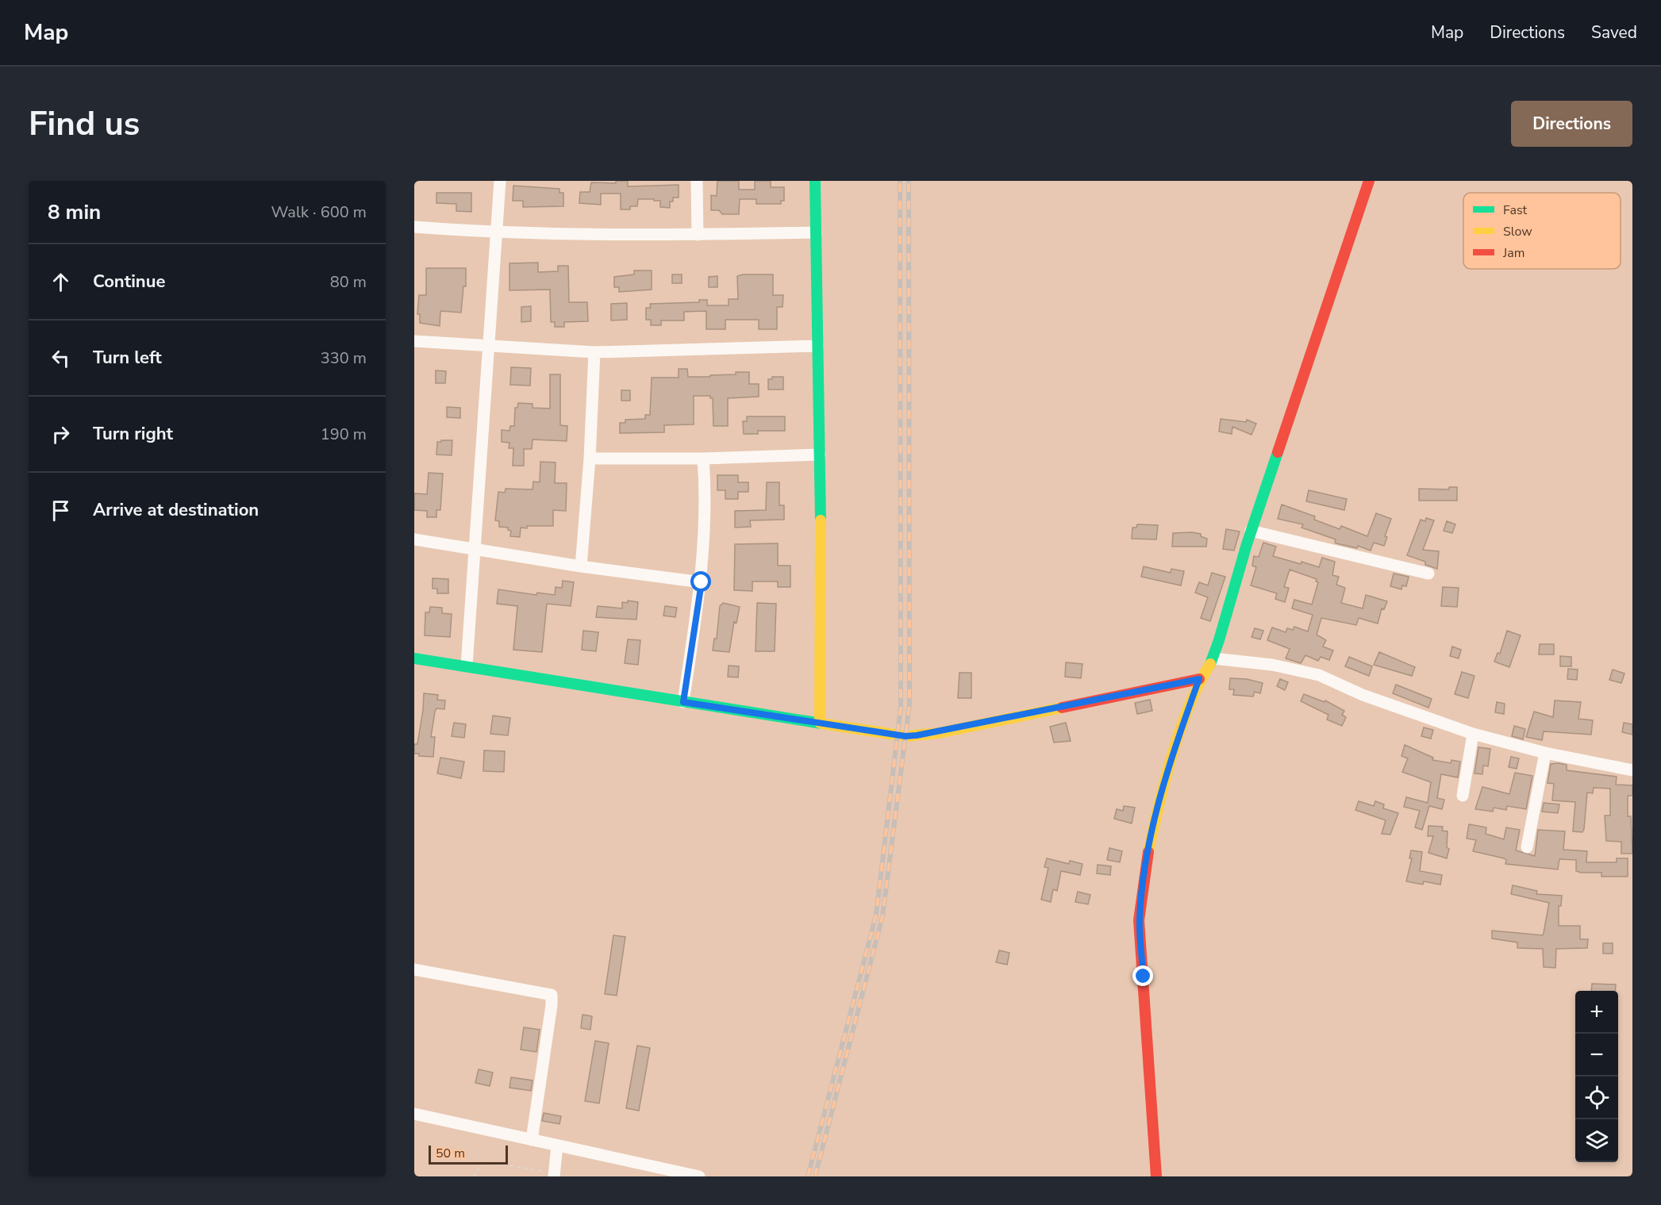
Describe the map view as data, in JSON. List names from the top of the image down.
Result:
{
  "legend": ["Fast", "Slow", "Jam"],
  "scale_bar": "50 m",
  "page": {
    "header": "Map",
    "nav": ["Map", "Directions", "Saved"],
    "buttons": "Directions",
    "title": "Find us",
    "heading": ["8 min", "Walk · 600 m"],
    "list": [
      ["Continue", "80 m"],
      ["Turn left", "330 m"],
      ["Turn right", "190 m"],
      "Arrive at destination"
    ],
    "map_buttons": ["+", "−"],
    "scale": "50 m"
  }
}
